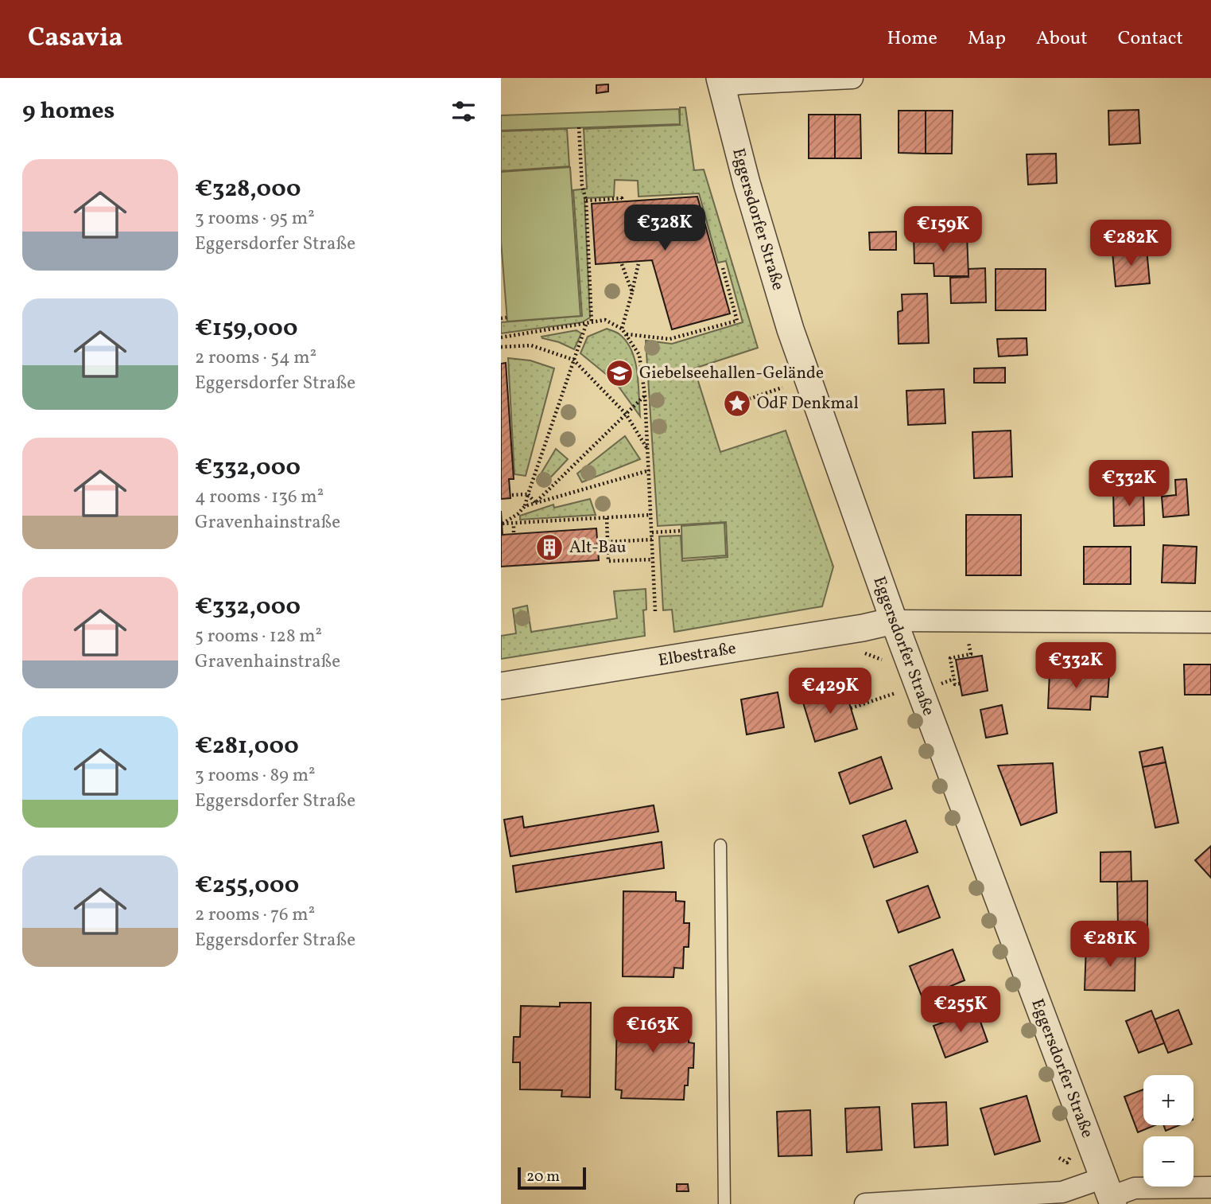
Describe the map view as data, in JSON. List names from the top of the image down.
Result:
{
  "streets": {
    "street": ["Eggersdorfer Straße", "Elbestraße"]
  },
  "crossings": [
    ["Eggersdorfer Straße", "Elbestraße"]
  ],
  "places": {
    "school or university": ["Giebelseehallen-Gelände"],
    "place": ["OdF Denkmal"],
    "building": ["Alt-Bau"]
  },
  "scale_bar": "20 m",
  "page": {
    "header": "Casavia",
    "nav": [
      "Home",
      "Map",
      "About",
      "Contact"
    ],
    "heading": "9 homes",
    "list": [
      {
        "name": "€328,000",
        "note": "3 rooms · 95 m² · Eggersdorfer Straße"
      },
      {
        "name": "€159,000",
        "note": "2 rooms · 54 m² · Eggersdorfer Straße"
      },
      {
        "name": "€332,000",
        "note": "4 rooms · 136 m² · Gravenhainstraße"
      },
      {
        "name": "€332,000",
        "note": "5 rooms · 128 m² · Gravenhainstraße"
      },
      {
        "name": "€281,000",
        "note": "3 rooms · 89 m² · Eggersdorfer Straße"
      },
      {
        "name": "€255,000",
        "note": "2 rooms · 76 m² · Eggersdorfer Straße"
      }
    ],
    "price": [
      "€328K",
      "€159K",
      "€282K",
      "€332K",
      "€332K",
      "€429K",
      "€281K",
      "€255K",
      "€163K"
    ],
    "map_buttons": ["+", "−"],
    "scale": "20 m"
  }
}
